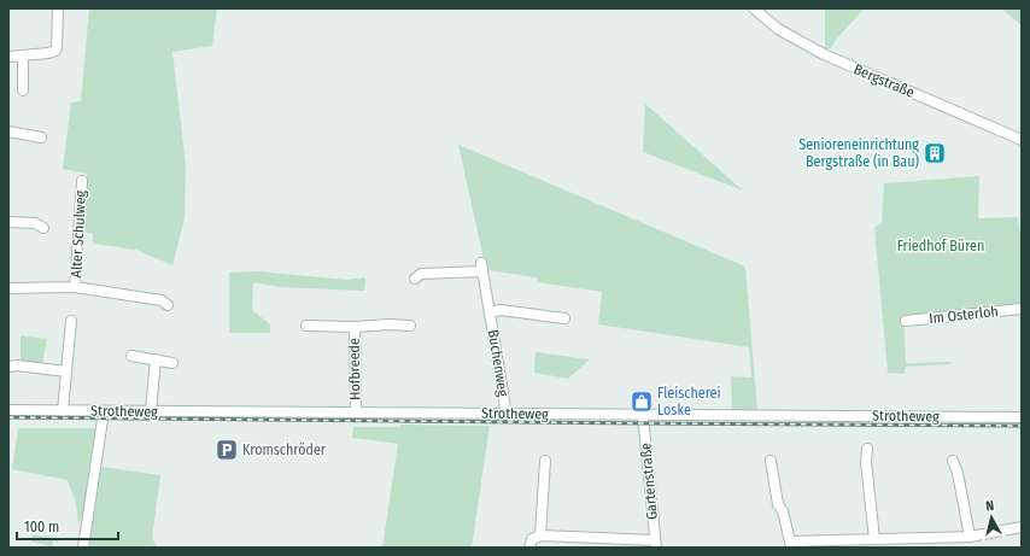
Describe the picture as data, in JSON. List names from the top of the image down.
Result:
{
  "streets": {
    "street": [
      "Bergstraße",
      "Alter Schulweg",
      "Im Osterloh",
      "Buchenweg",
      "Hofbreede",
      "Strotheweg",
      "Gartenstraße"
    ]
  },
  "crossings": [
    ["Buchenweg", "Strotheweg"],
    ["Hofbreede", "Strotheweg"],
    ["Strotheweg", "Gartenstraße"]
  ],
  "parks": ["Friedhof Büren"],
  "places": {
    "building": ["Senioreneinrichtung Bergstraße (in Bau)"],
    "shop": ["Fleischerei Loske"],
    "parking": ["Kromschröder"]
  },
  "scale_bar": "100 m",
  "north": "top"
}
